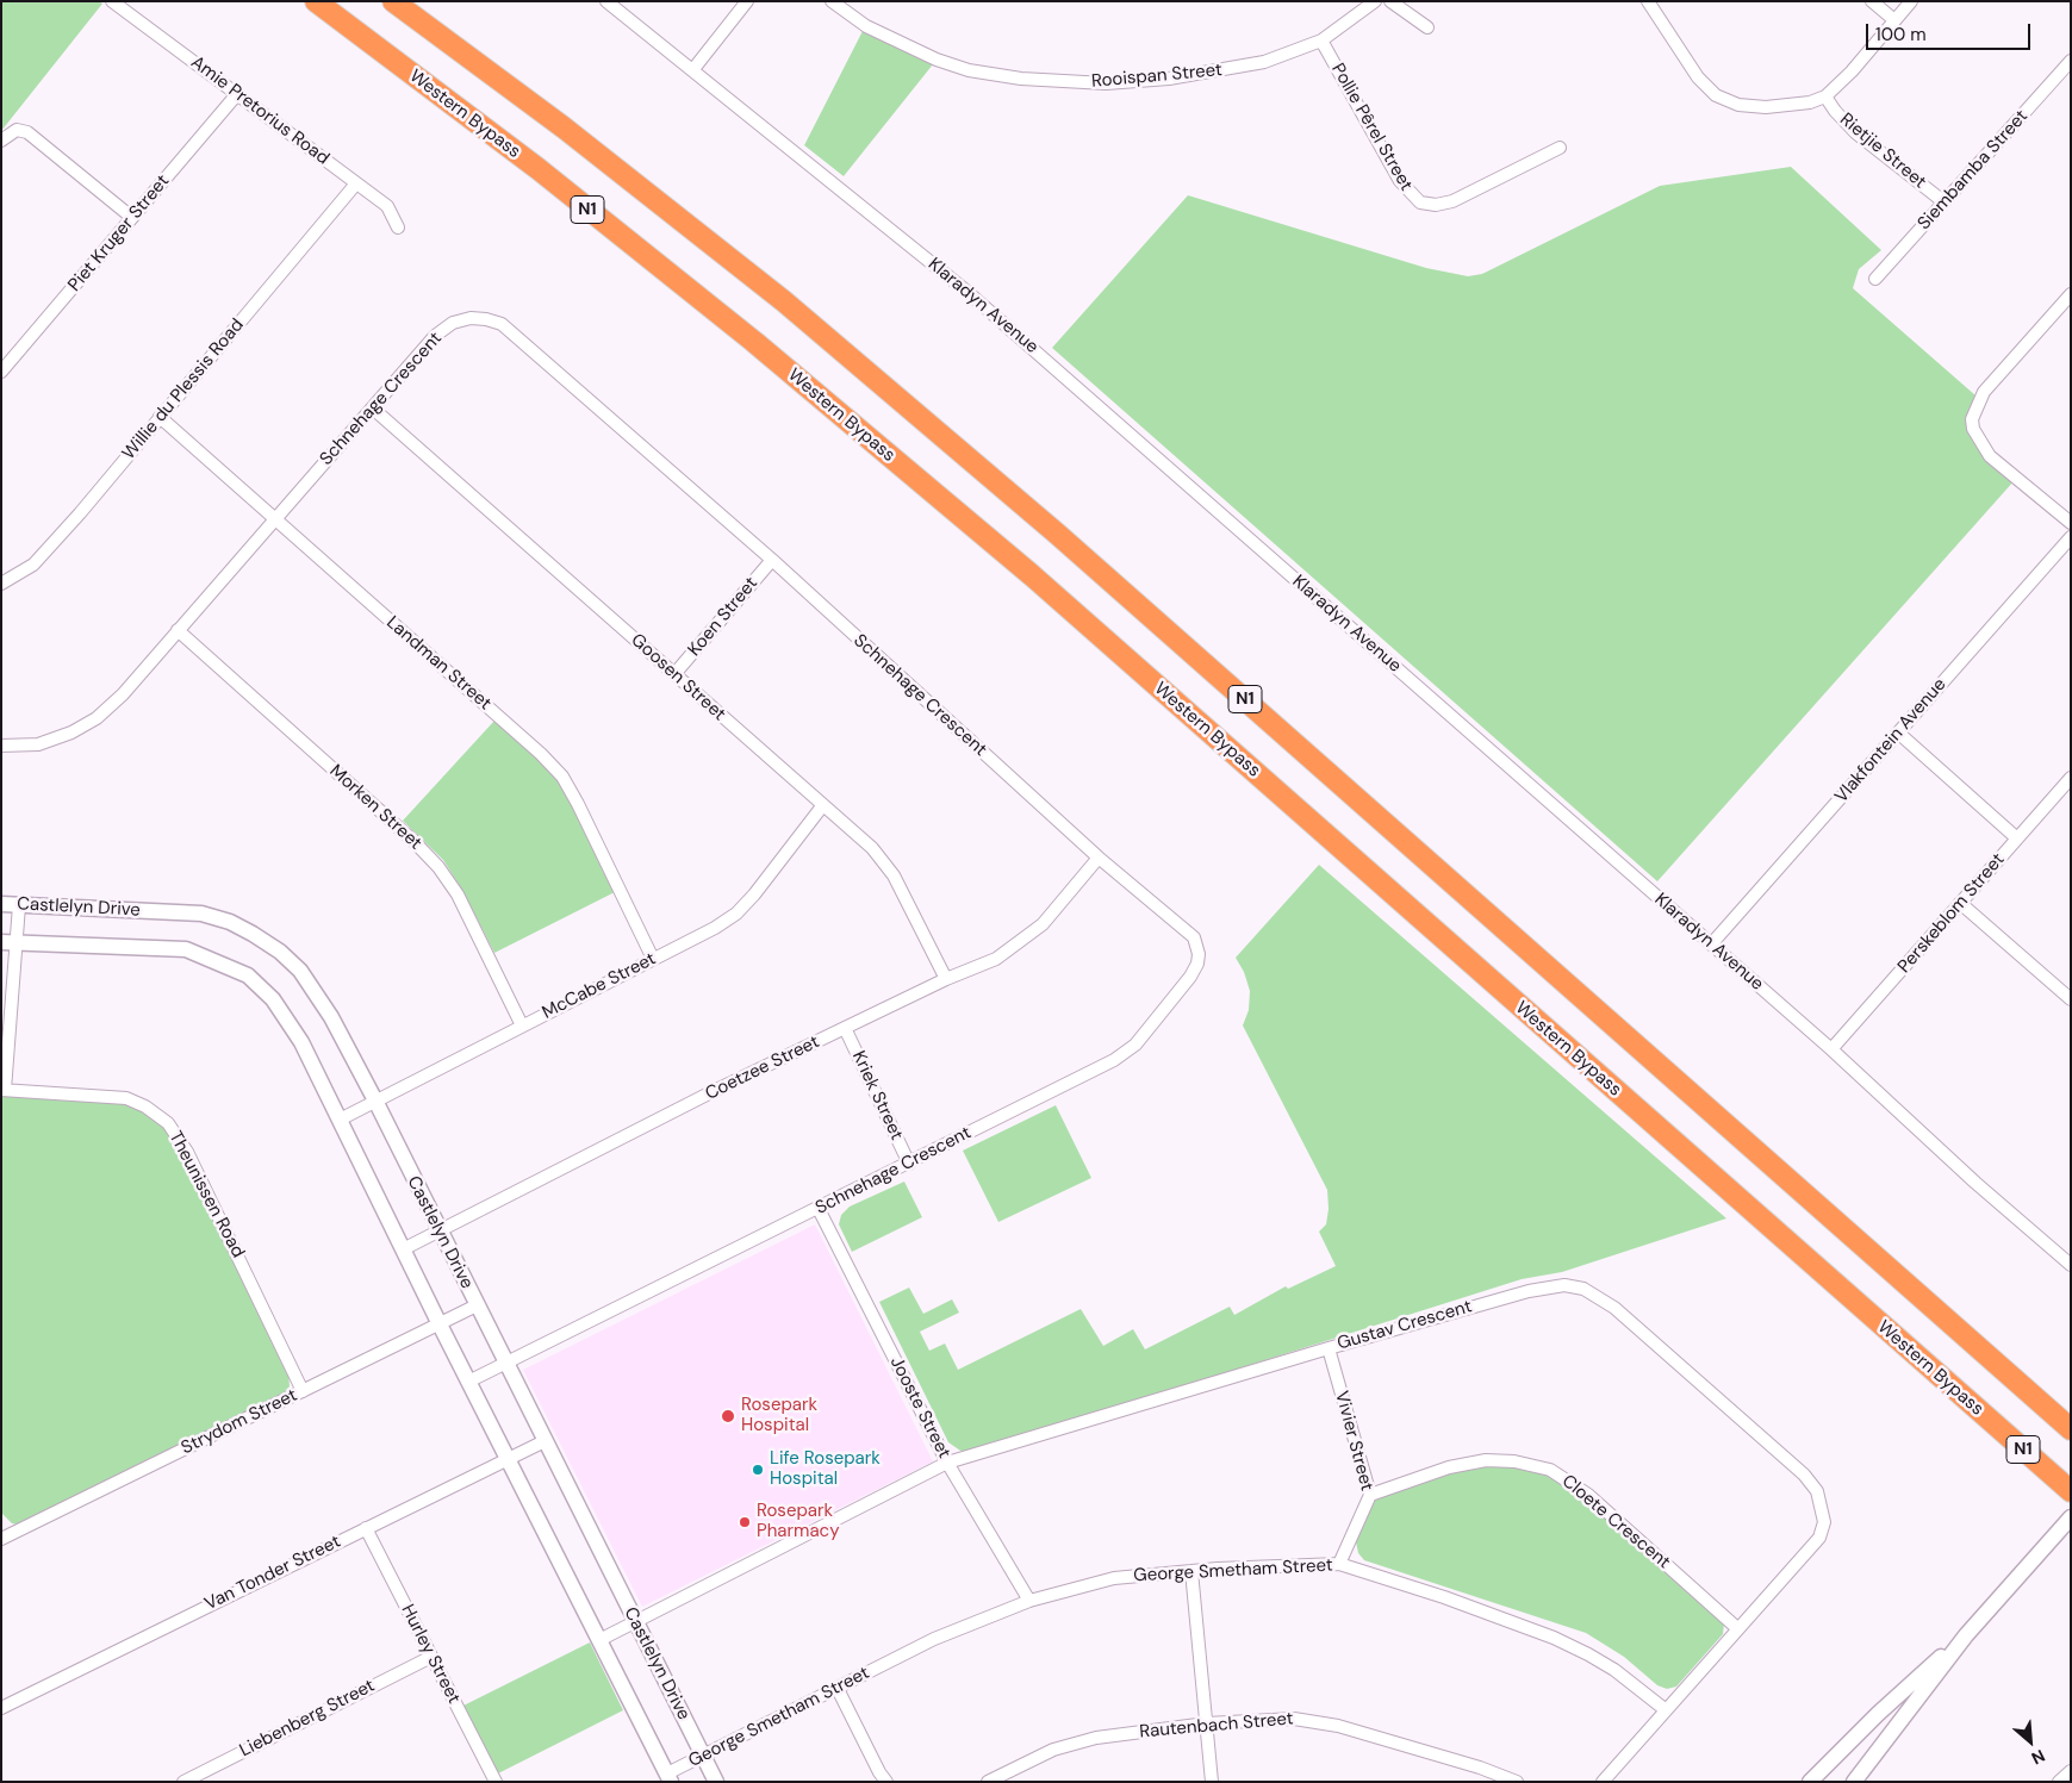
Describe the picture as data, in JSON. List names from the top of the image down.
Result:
{
  "streets": {
    "highway": ["Western Bypass", "N1"],
    "street": [
      "Rooispan Street",
      "Amie Pretorius Road",
      "Pollie Pêrel Street",
      "Rietjie Street",
      "Siembamba Street",
      "Piet Kruger Street",
      "Klaradyn Avenue",
      "Willie du Plessis Road",
      "Schnehage Crescent",
      "Koen Street",
      "Landman Street",
      "Goosen Street",
      "Vlakfontein Avenue",
      "Morken Street",
      "Castlelyn Drive",
      "Perskeblom Street",
      "McCabe Street",
      "Coetzee Street",
      "Kriek Street",
      "Theunissen Road",
      "Gustav Crescent",
      "Jooste Street",
      "Strydom Street",
      "Vivier Street",
      "Cloete Crescent",
      "George Smetham Street",
      "Van Tonder Street",
      "Hurley Street",
      "Liebenberg Street",
      "Rautenbach Street"
    ]
  },
  "crossings": [
    ["Rooispan Street", "Pollie Pêrel Street"],
    ["Amie Pretorius Road", "Piet Kruger Street"],
    ["Amie Pretorius Road", "Willie du Plessis Road"],
    ["Rietjie Street", "Siembamba Street"],
    ["Klaradyn Avenue", "Vlakfontein Avenue"],
    ["Klaradyn Avenue", "Perskeblom Street"],
    ["Willie du Plessis Road", "Landman Street"],
    ["Schnehage Crescent", "Koen Street"],
    ["Schnehage Crescent", "Landman Street"],
    ["Schnehage Crescent", "Goosen Street"],
    ["Schnehage Crescent", "Morken Street"],
    ["Schnehage Crescent", "Castlelyn Drive"],
    ["Schnehage Crescent", "Coetzee Street"],
    ["Schnehage Crescent", "Kriek Street"],
    ["Schnehage Crescent", "Jooste Street"],
    ["Koen Street", "Goosen Street"],
    ["Landman Street", "McCabe Street"],
    ["Goosen Street", "McCabe Street"],
    ["Goosen Street", "Coetzee Street"],
    ["Morken Street", "McCabe Street"],
    ["Castlelyn Drive", "McCabe Street"],
    ["Castlelyn Drive", "Coetzee Street"],
    ["Castlelyn Drive", "Gustav Crescent"],
    ["Castlelyn Drive", "Strydom Street"],
    ["Castlelyn Drive", "George Smetham Street"],
    ["Castlelyn Drive", "Van Tonder Street"],
    ["Coetzee Street", "Kriek Street"],
    ["Theunissen Road", "Strydom Street"],
    ["Gustav Crescent", "Jooste Street"],
    ["Gustav Crescent", "Vivier Street"],
    ["Gustav Crescent", "Cloete Crescent"],
    ["Gustav Crescent", "George Smetham Street"],
    ["Jooste Street", "George Smetham Street"],
    ["Vivier Street", "Cloete Crescent"],
    ["Vivier Street", "George Smetham Street"],
    ["Van Tonder Street", "Hurley Street"],
    ["Hurley Street", "Liebenberg Street"]
  ],
  "places": ["Rosepark Hospital", "Life Rosepark Hospital", "Rosepark Pharmacy"],
  "scale_bar": "100 m",
  "north": "bottom right"
}
